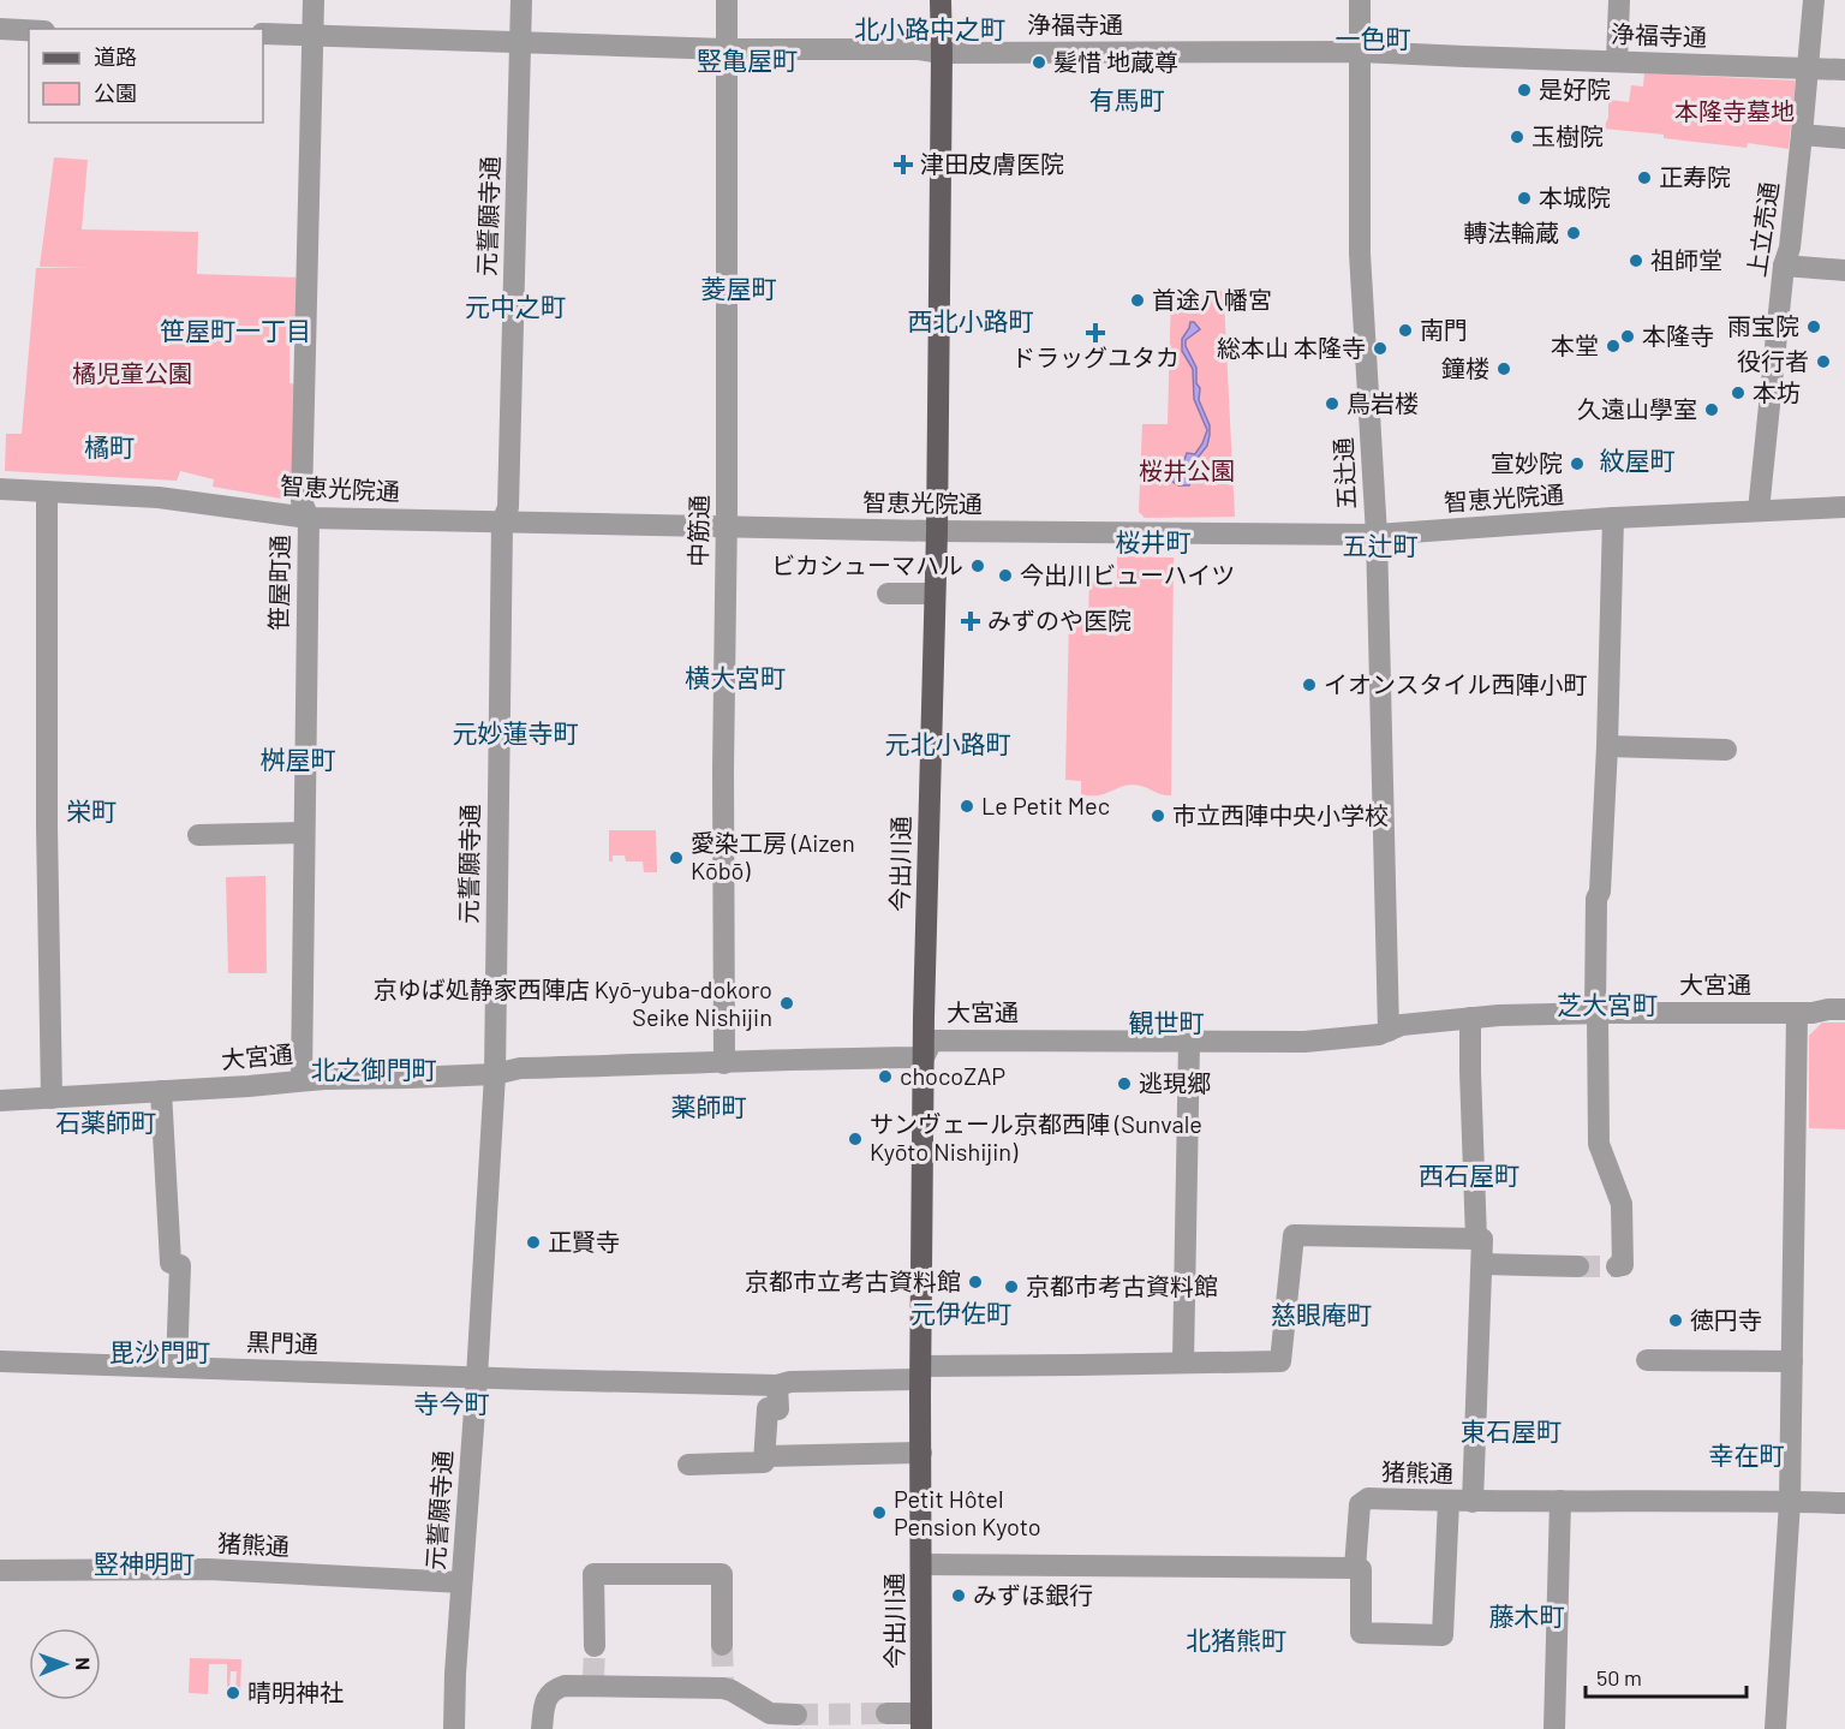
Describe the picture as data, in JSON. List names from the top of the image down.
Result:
{
  "streets": {
    "main road": ["今出川通"],
    "street": [
      "浄福寺通",
      "元誓願寺通",
      "上立売通",
      "五辻通",
      "智恵光院通",
      "中筋通",
      "笹屋町通",
      "大宮通",
      "黒門通",
      "猪熊通"
    ]
  },
  "crossings": [
    ["浄福寺通", "元誓願寺通"],
    ["浄福寺通", "上立売通"],
    ["浄福寺通", "五辻通"],
    ["浄福寺通", "中筋通"],
    ["浄福寺通", "笹屋町通"],
    ["浄福寺通", "今出川通"],
    ["元誓願寺通", "智恵光院通"],
    ["元誓願寺通", "大宮通"],
    ["元誓願寺通", "黒門通"],
    ["元誓願寺通", "猪熊通"],
    ["上立売通", "智恵光院通"],
    ["五辻通", "智恵光院通"],
    ["五辻通", "大宮通"],
    ["智恵光院通", "中筋通"],
    ["智恵光院通", "笹屋町通"],
    ["智恵光院通", "今出川通"],
    ["中筋通", "大宮通"],
    ["笹屋町通", "大宮通"],
    ["今出川通", "大宮通"],
    ["今出川通", "黒門通"]
  ],
  "districts": [
    "北小路中之町",
    "一色町",
    "竪亀屋町",
    "有馬町",
    "菱屋町",
    "元中之町",
    "西北小路町",
    "笹屋町一丁目",
    "橘町",
    "紋屋町",
    "桜井町",
    "五辻町",
    "横大宮町",
    "元妙蓮寺町",
    "元北小路町",
    "桝屋町",
    "栄町",
    "芝大宮町",
    "観世町",
    "北之御門町",
    "薬師町",
    "石薬師町",
    "西石屋町",
    "元伊佐町",
    "慈眼庵町",
    "毘沙門町",
    "寺今町",
    "東石屋町",
    "幸在町",
    "竪神明町",
    "藤木町",
    "北猪熊町"
  ],
  "parks": ["本隆寺墓地", "橘児童公園", "桜井公園"],
  "places": {
    "other": [
      "髪惜 地蔵尊",
      "是好院",
      "玉樹院",
      "正寿院",
      "本城院",
      "轉法輪蔵",
      "祖師堂",
      "首途八幡宮",
      "雨宝院",
      "南門",
      "本隆寺",
      "本堂",
      "総本山 本隆寺",
      "役行者",
      "鐘楼",
      "本坊",
      "鳥岩楼",
      "久遠山學室",
      "宣妙院",
      "ビカシューマハル",
      "今出川ビューハイツ",
      "イオンスタイル西陣小町",
      "Le Petit Mec",
      "市立西陣中央小学校",
      "愛染工房 (Aizen Kōbō)",
      "京ゆば処静家西陣店 Kyō-yuba-dokoro Seike Nishijin",
      "chocoZAP",
      "逃現郷",
      "サンヴェール京都西陣 (Sunvale Kyōto Nishijin)",
      "正賢寺",
      "京都市立考古資料館",
      "京都市考古資料館",
      "徳円寺",
      "Petit Hôtel Pension Kyoto",
      "みずほ銀行",
      "晴明神社"
    ],
    "health": ["津田皮膚医院", "ドラッグユタカ", "みずのや医院"]
  },
  "legend": ["道路", "公園"],
  "scale_bar": "50 m",
  "north": "right"
}
